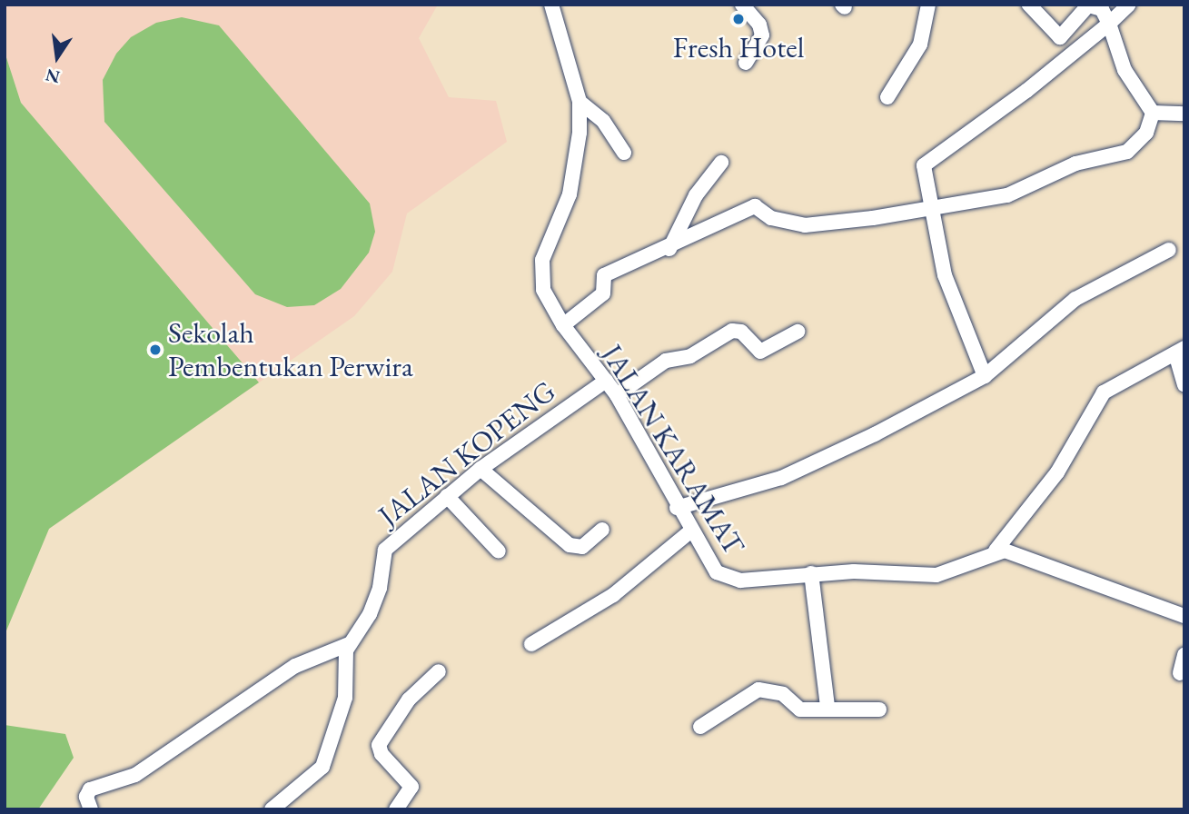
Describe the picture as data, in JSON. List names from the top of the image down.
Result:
{
  "streets": {
    "street": ["JALAN KARAMAT", "JALAN KOPENG"]
  },
  "crossings": [
    ["JALAN KARAMAT", "JALAN KOPENG"]
  ],
  "places": ["Fresh Hotel", "Sekolah Pembentukan Perwira"],
  "north": "bottom"
}
